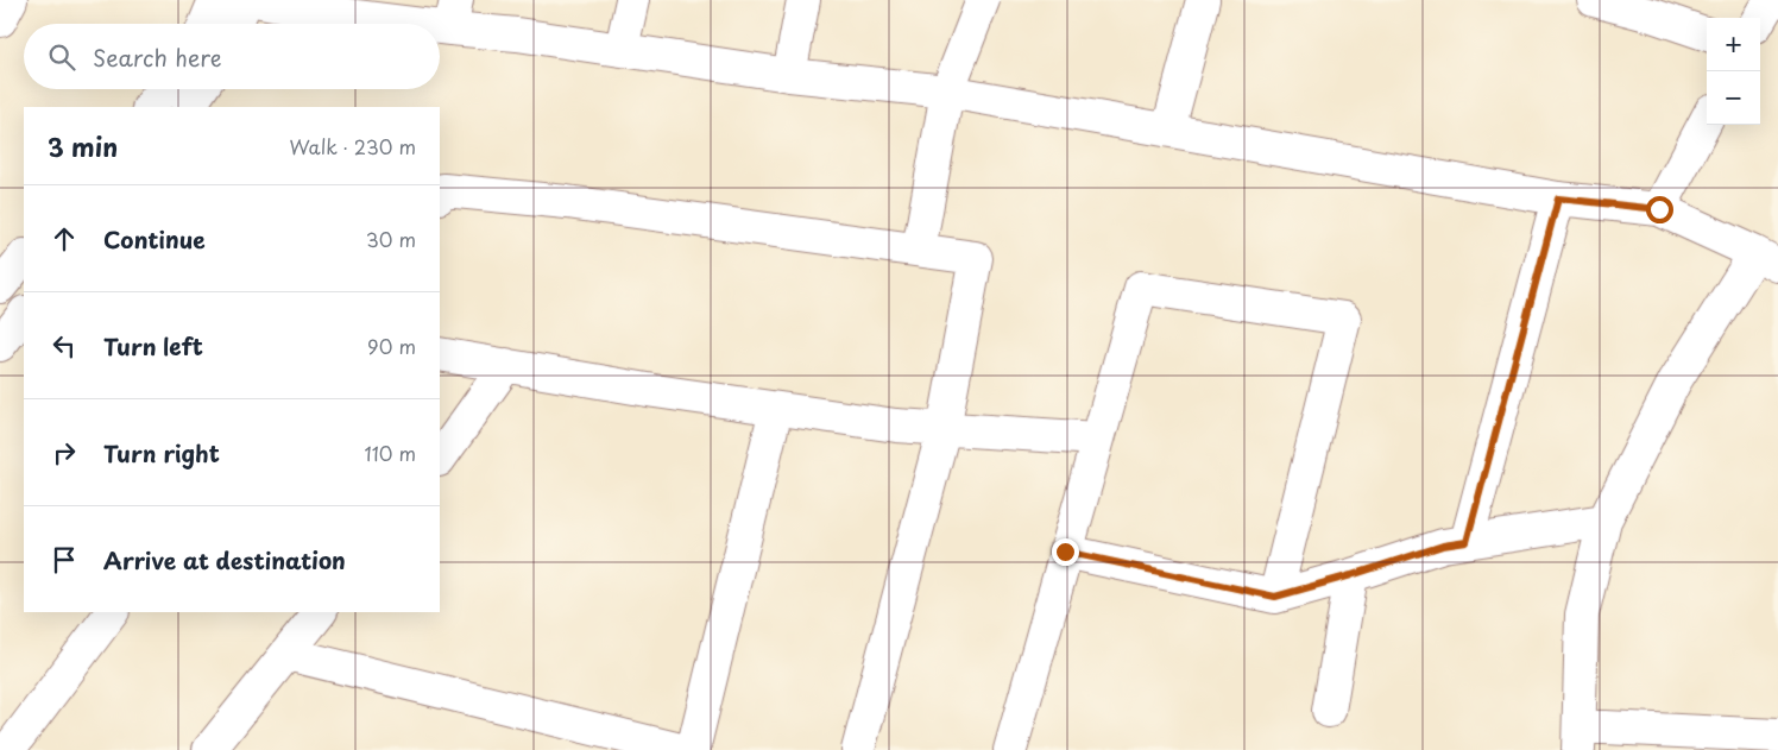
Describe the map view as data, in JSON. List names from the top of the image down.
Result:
{
  "page": {
    "map_buttons": ["+", "−"],
    "search": "Search here",
    "heading": ["3 min", "Walk · 230 m"],
    "list": [
      ["Continue", "30 m"],
      ["Turn left", "90 m"],
      ["Turn right", "110 m"],
      "Arrive at destination"
    ]
  }
}
